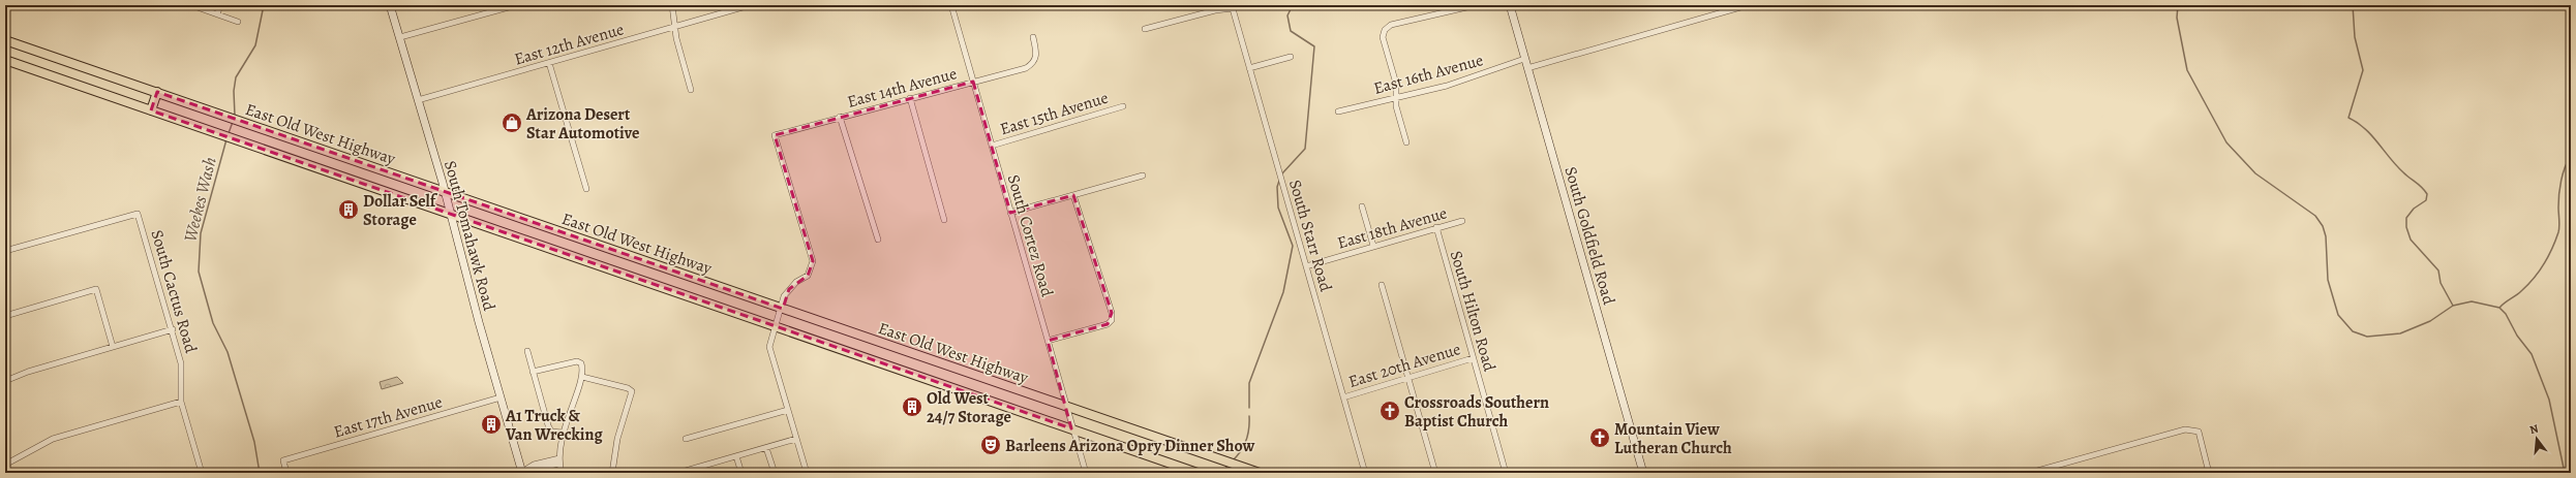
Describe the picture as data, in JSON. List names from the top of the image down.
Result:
{
  "streets": {
    "main road": ["East Old West Highway", "South Tomahawk Road", "South Goldfield Road"],
    "street": [
      "East 12th Avenue",
      "East 16th Avenue",
      "East 14th Avenue",
      "East 15th Avenue",
      "East 18th Avenue",
      "South Cortez Road",
      "South Starr Road",
      "South Cactus Road",
      "South Hilton Road",
      "East 20th Avenue",
      "East 17th Avenue"
    ]
  },
  "crossings": [
    ["East 12th Avenue", "South Tomahawk Road"],
    ["East 16th Avenue", "South Goldfield Road"],
    ["East 14th Avenue", "East Old West Highway"],
    ["East 14th Avenue", "South Cortez Road"],
    ["East 15th Avenue", "South Cortez Road"],
    ["East Old West Highway", "South Tomahawk Road"],
    ["East Old West Highway", "South Cortez Road"],
    ["East 18th Avenue", "South Starr Road"],
    ["East 18th Avenue", "South Hilton Road"],
    ["South Tomahawk Road", "East 17th Avenue"],
    ["South Starr Road", "East 20th Avenue"],
    ["South Hilton Road", "East 20th Avenue"]
  ],
  "water": ["Weekes Wash"],
  "places": {
    "shop": ["Arizona Desert Star Automotive"],
    "building": ["Dollar Self Storage", "Old West 24/7 Storage", "A1 Truck & Van Wrecking"],
    "church": ["Crossroads Southern Baptist Church", "Mountain View Lutheran Church"],
    "theatre": ["Barleens Arizona Opry Dinner Show"]
  },
  "north": "top"
}
